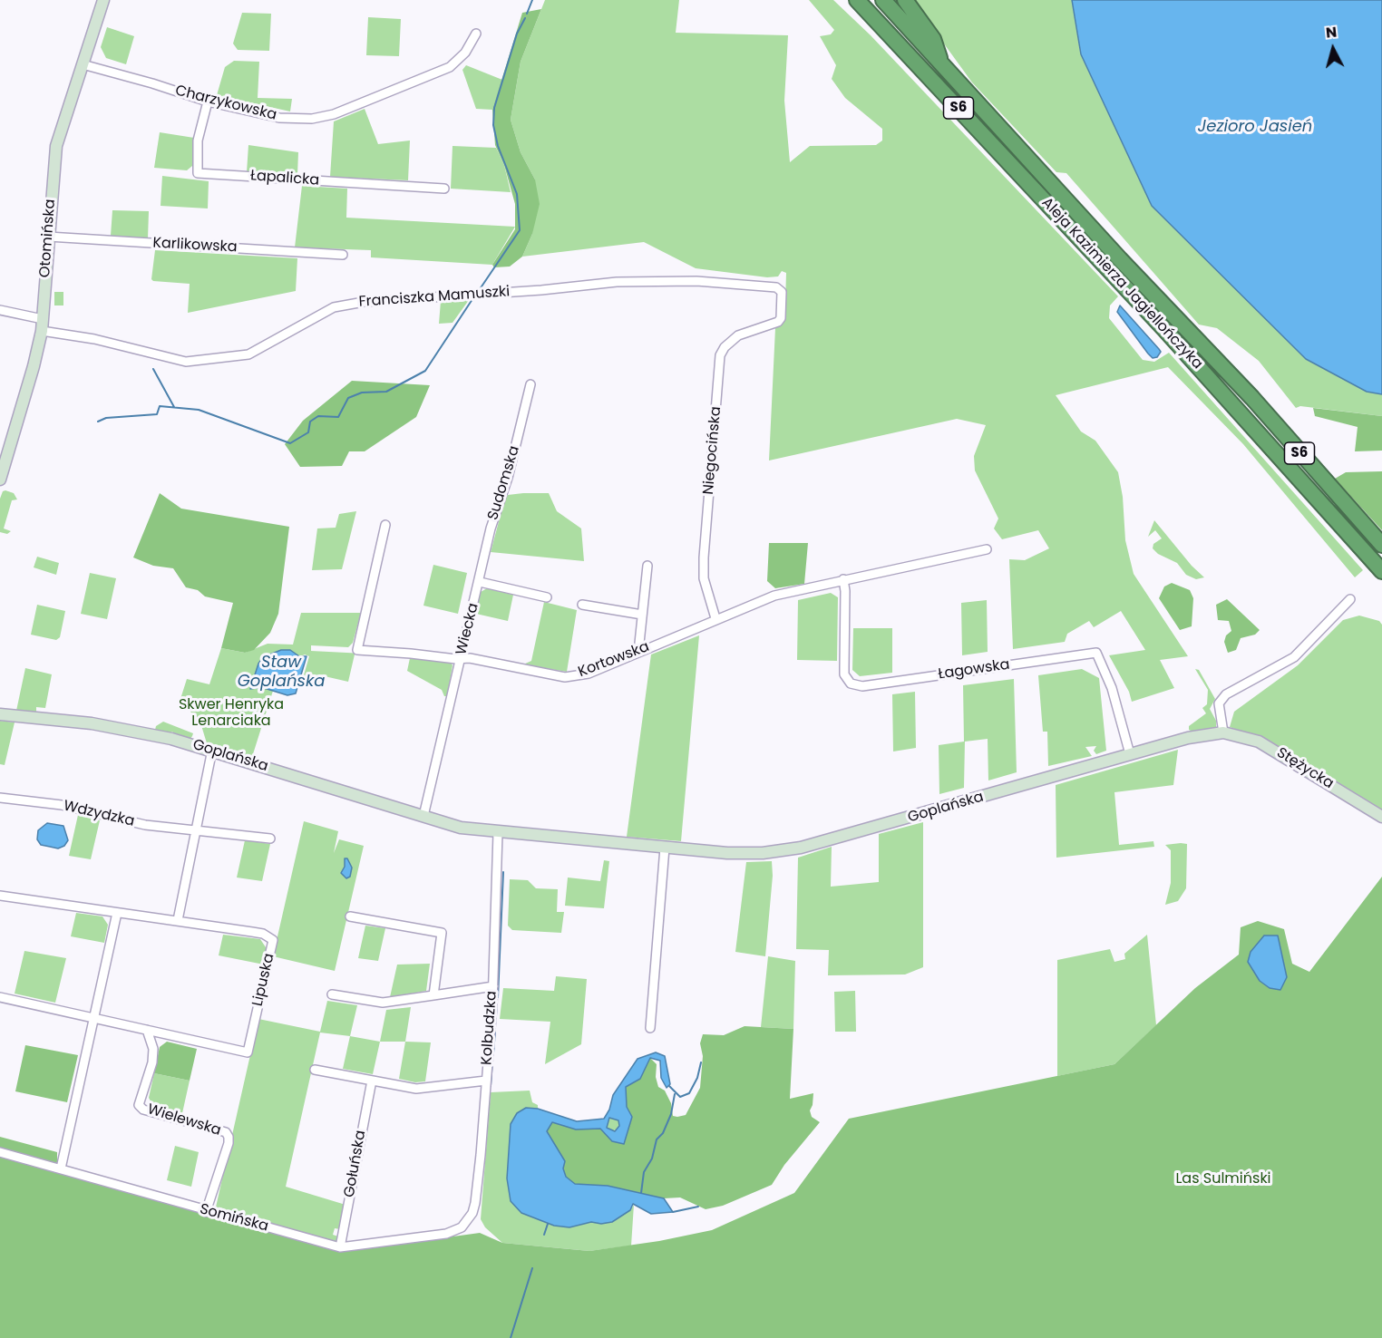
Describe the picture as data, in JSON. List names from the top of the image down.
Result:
{
  "streets": {
    "highway": ["S6", "Aleja Kazimierza Jagiellończyka"],
    "street": [
      "Charzykowska",
      "Łapalicka",
      "Otomińska",
      "Karlikowska",
      "Franciszka Mamuszki",
      "Niegocińska",
      "Sudomska",
      "Wiecka",
      "Kortowska",
      "Łagowska",
      "Goplańska",
      "Stężycka",
      "Wdzydzka",
      "Lipuska",
      "Kolbudzka",
      "Wielewska",
      "Gołuńska",
      "Somińska"
    ]
  },
  "crossings": [
    ["Charzykowska", "Łapalicka"],
    ["Charzykowska", "Otomińska"],
    ["Otomińska", "Karlikowska"],
    ["Otomińska", "Franciszka Mamuszki"],
    ["Franciszka Mamuszki", "Niegocińska"],
    ["Niegocińska", "Kortowska"],
    ["Sudomska", "Wiecka"],
    ["Wiecka", "Kortowska"],
    ["Wiecka", "Goplańska"],
    ["Kortowska", "Łagowska"],
    ["Łagowska", "Goplańska"],
    ["Goplańska", "Stężycka"],
    ["Goplańska", "Kolbudzka"],
    ["Lipuska", "Wielewska"],
    ["Kolbudzka", "Somińska"],
    ["Wielewska", "Somińska"],
    ["Gołuńska", "Somińska"]
  ],
  "water": ["Jezioro Jasień", "Staw Goplańska"],
  "parks": ["Skwer Henryka Lenarciaka", "Las Sulmiński"],
  "north": "top"
}
